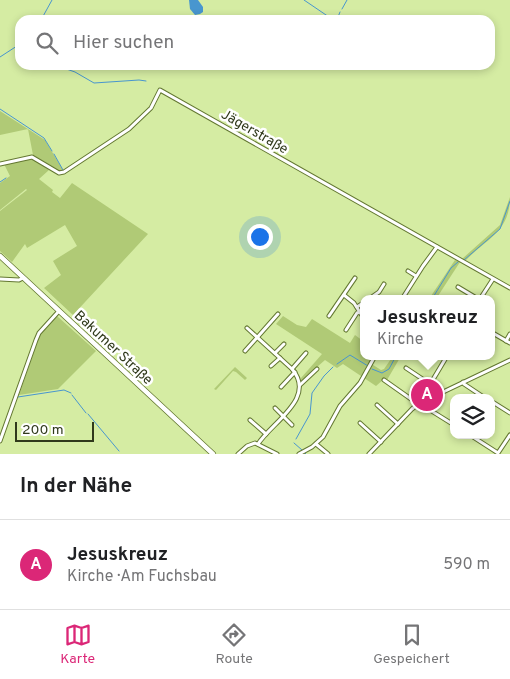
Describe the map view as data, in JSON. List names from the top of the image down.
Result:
{
  "streets": {
    "main road": ["Bakumer Straße"],
    "street": ["Jägerstraße"]
  },
  "scale_bar": "200 m",
  "page": {
    "search": "Hier suchen",
    "popup": ["Jesuskreuz", "Kirche"],
    "pins": "A",
    "scale": "200 m",
    "heading": "In der Nähe",
    "list": [
      {
        "mark": "A",
        "name": "Jesuskreuz",
        "note": "Kirche · Am Fuchsbau",
        "value": "590 m"
      }
    ],
    "nav": ["Karte", "Route", "Gespeichert"]
  }
}
